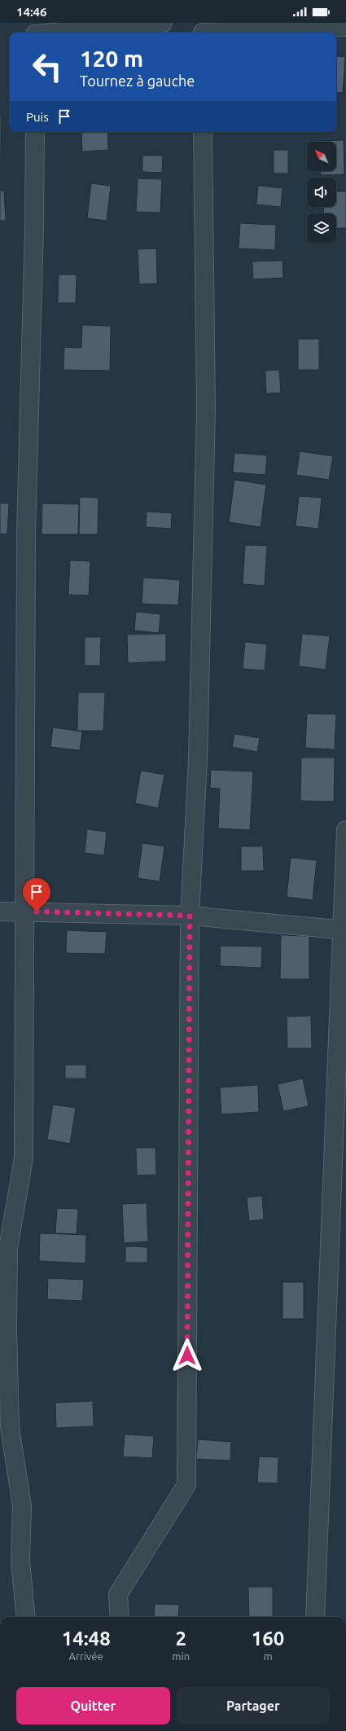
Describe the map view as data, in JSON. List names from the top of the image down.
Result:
{
  "north": "top left",
  "page": {
    "status": "14:46",
    "turn": ["120 m", "Tournez à gauche"],
    "then": "Puis",
    "eta": [
      "14:48",
      "Arrivée",
      "2",
      "min",
      "160",
      "m"
    ],
    "buttons": ["Quitter", "Partager"]
  }
}
